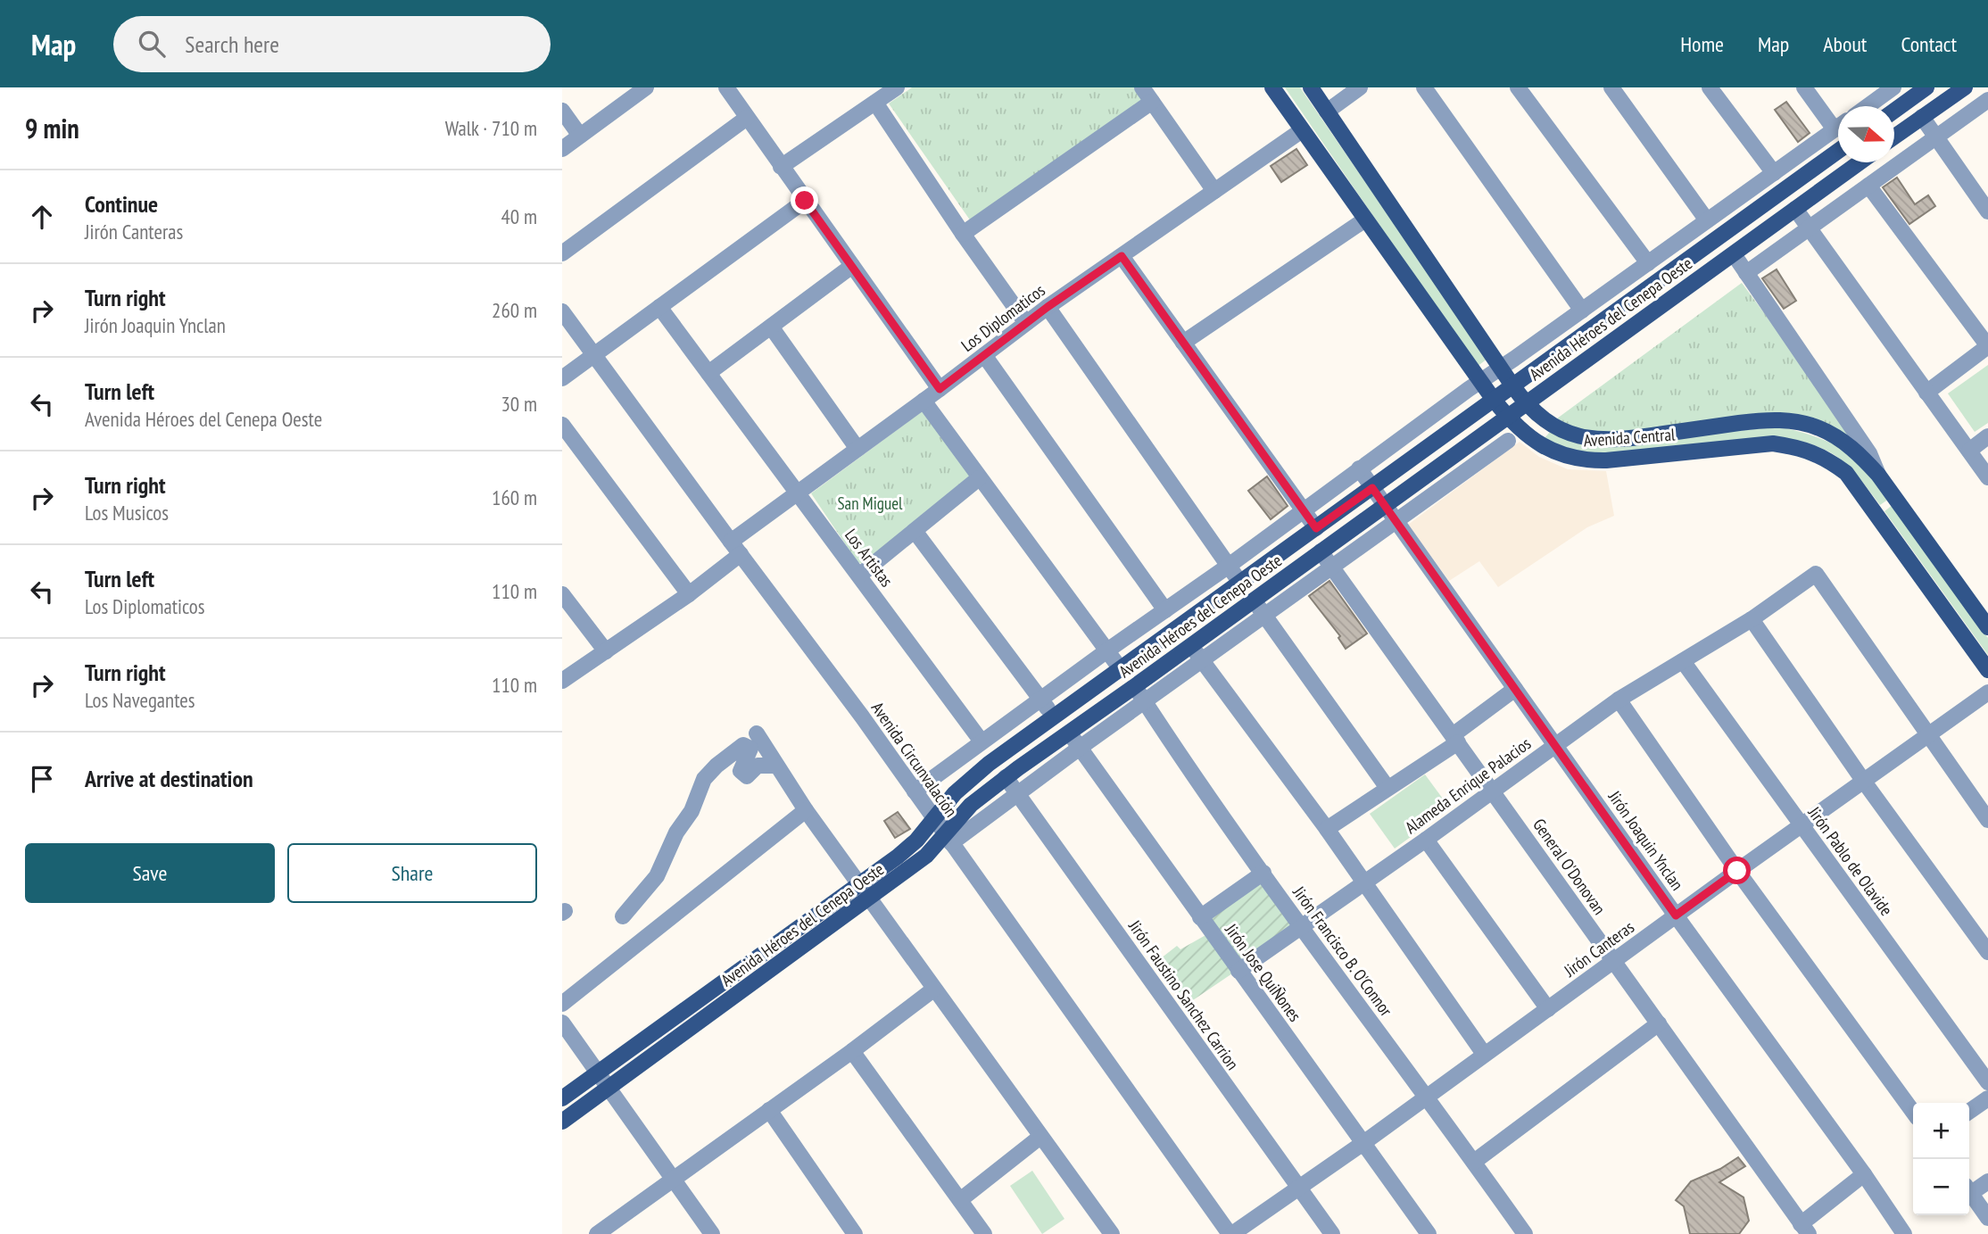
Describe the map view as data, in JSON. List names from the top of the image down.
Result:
{
  "streets": {
    "main road": ["Avenida Héroes del Cenepa Oeste", "Avenida Central"],
    "street": [
      "Los Diplomaticos",
      "Los Artistas",
      "Avenida Circunvalación",
      "Alameda Enrique Palacios",
      "Jirón Joaquin Ynclan",
      "Jirón Pablo de Olavide",
      "General O'Donovan",
      "Jirón Canteras",
      "Jirón Francisco B. O'Connor",
      "Jirón Jose QuiÑones",
      "Jirón Faustino Sanchez Carrion"
    ]
  },
  "crossings": [
    ["Los Diplomaticos", "Avenida Central"],
    ["Los Diplomaticos", "Los Artistas"],
    ["Los Diplomaticos", "Avenida Circunvalación"],
    ["Avenida Héroes del Cenepa Oeste", "Avenida Central"],
    ["Avenida Héroes del Cenepa Oeste", "Avenida Circunvalación"],
    ["Avenida Héroes del Cenepa Oeste", "Jirón Joaquin Ynclan"],
    ["Avenida Héroes del Cenepa Oeste", "General O'Donovan"],
    ["Avenida Héroes del Cenepa Oeste", "Jirón Francisco B. O'Connor"],
    ["Avenida Héroes del Cenepa Oeste", "Jirón Jose QuiÑones"],
    ["Avenida Héroes del Cenepa Oeste", "Jirón Faustino Sanchez Carrion"],
    ["Avenida Circunvalación", "Jirón Canteras"],
    ["Alameda Enrique Palacios", "Jirón Joaquin Ynclan"],
    ["Alameda Enrique Palacios", "Jirón Pablo de Olavide"],
    ["Alameda Enrique Palacios", "General O'Donovan"],
    ["Alameda Enrique Palacios", "Jirón Canteras"],
    ["Alameda Enrique Palacios", "Jirón Francisco B. O'Connor"],
    ["Alameda Enrique Palacios", "Jirón Jose QuiÑones"],
    ["Jirón Joaquin Ynclan", "Jirón Canteras"],
    ["Jirón Pablo de Olavide", "Jirón Canteras"],
    ["General O'Donovan", "Jirón Canteras"],
    ["Jirón Canteras", "Jirón Francisco B. O'Connor"],
    ["Jirón Canteras", "Jirón Jose QuiÑones"],
    ["Jirón Canteras", "Jirón Faustino Sanchez Carrion"]
  ],
  "parks": ["San Miguel"],
  "north": "right",
  "page": {
    "header": "Map",
    "search": "Search here",
    "nav": [
      "Home",
      "Map",
      "About",
      "Contact"
    ],
    "heading": ["9 min", "Walk · 710 m"],
    "list": [
      ["Continue", "Jirón Canteras", "40 m"],
      ["Turn right", "Jirón Joaquin Ynclan", "260 m"],
      ["Turn left", "Avenida Héroes del Cenepa Oeste", "30 m"],
      ["Turn right", "Los Musicos", "160 m"],
      ["Turn left", "Los Diplomaticos", "110 m"],
      ["Turn right", "Los Navegantes", "110 m"],
      "Arrive at destination"
    ],
    "buttons": ["Save", "Share"],
    "map_buttons": ["+", "−"]
  }
}
